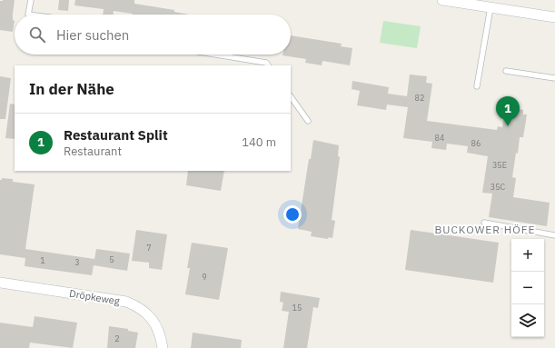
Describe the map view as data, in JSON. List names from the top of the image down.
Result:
{
  "streets": {
    "street": ["Dröpkeweg"]
  },
  "districts": ["BUCKOWER HÖFE"],
  "house_numbers": [
    "82",
    "84",
    "86",
    "35E",
    "35C",
    "7",
    "5",
    "1",
    "3",
    "9",
    "15",
    "2"
  ],
  "page": {
    "search": "Hier suchen",
    "heading": "In der Nähe",
    "pins": "1",
    "list": [
      {
        "mark": "1",
        "name": "Restaurant Split",
        "note": "Restaurant",
        "value": "140 m"
      }
    ],
    "map_buttons": ["+", "−"]
  }
}
